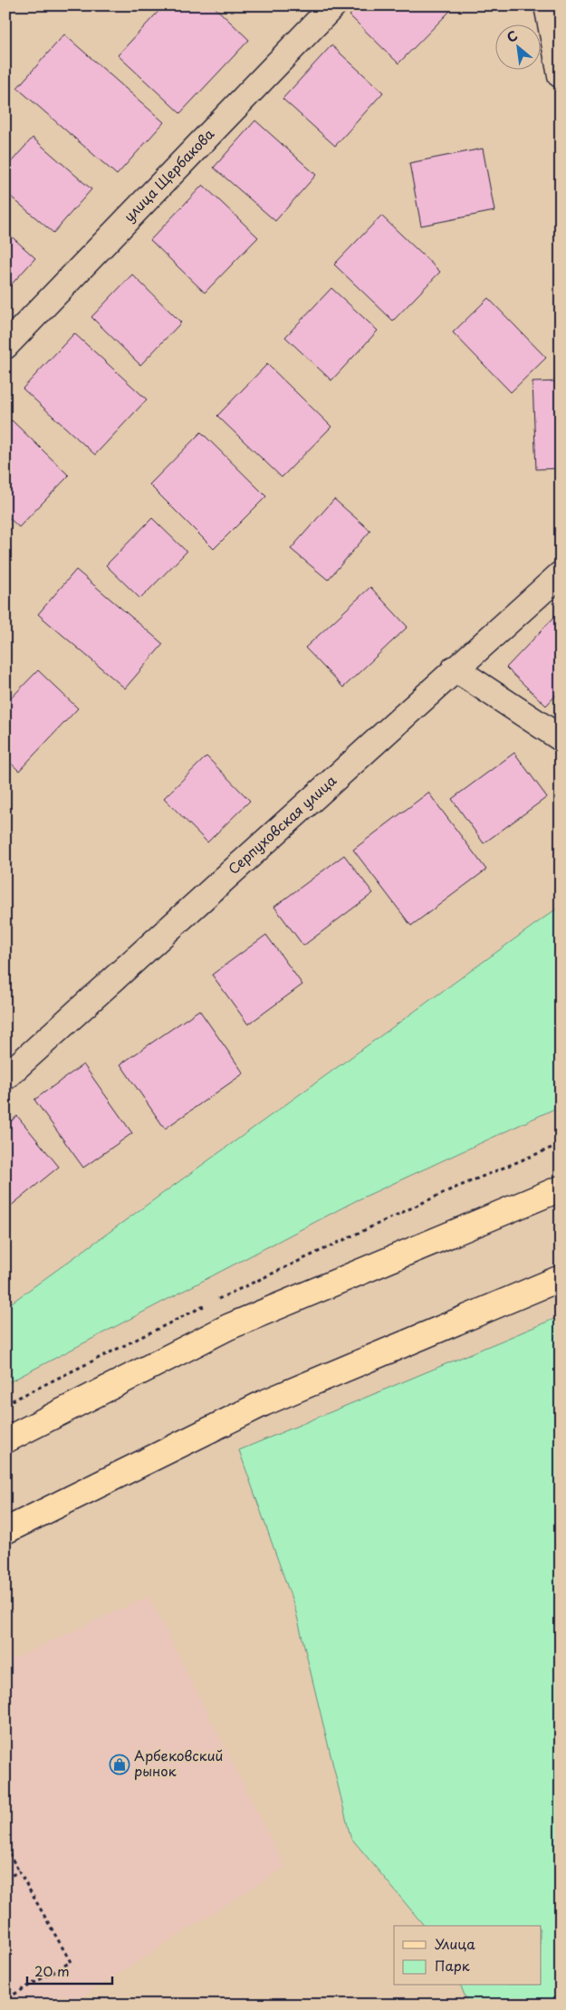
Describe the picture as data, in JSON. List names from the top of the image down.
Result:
{
  "streets": {
    "street": ["улица Щербакова", "Серпуховская улица"]
  },
  "places": {
    "shop": ["Арбековский рынок"]
  },
  "legend": ["Улица", "Парк"],
  "scale_bar": "20 m",
  "north": "top left"
}
